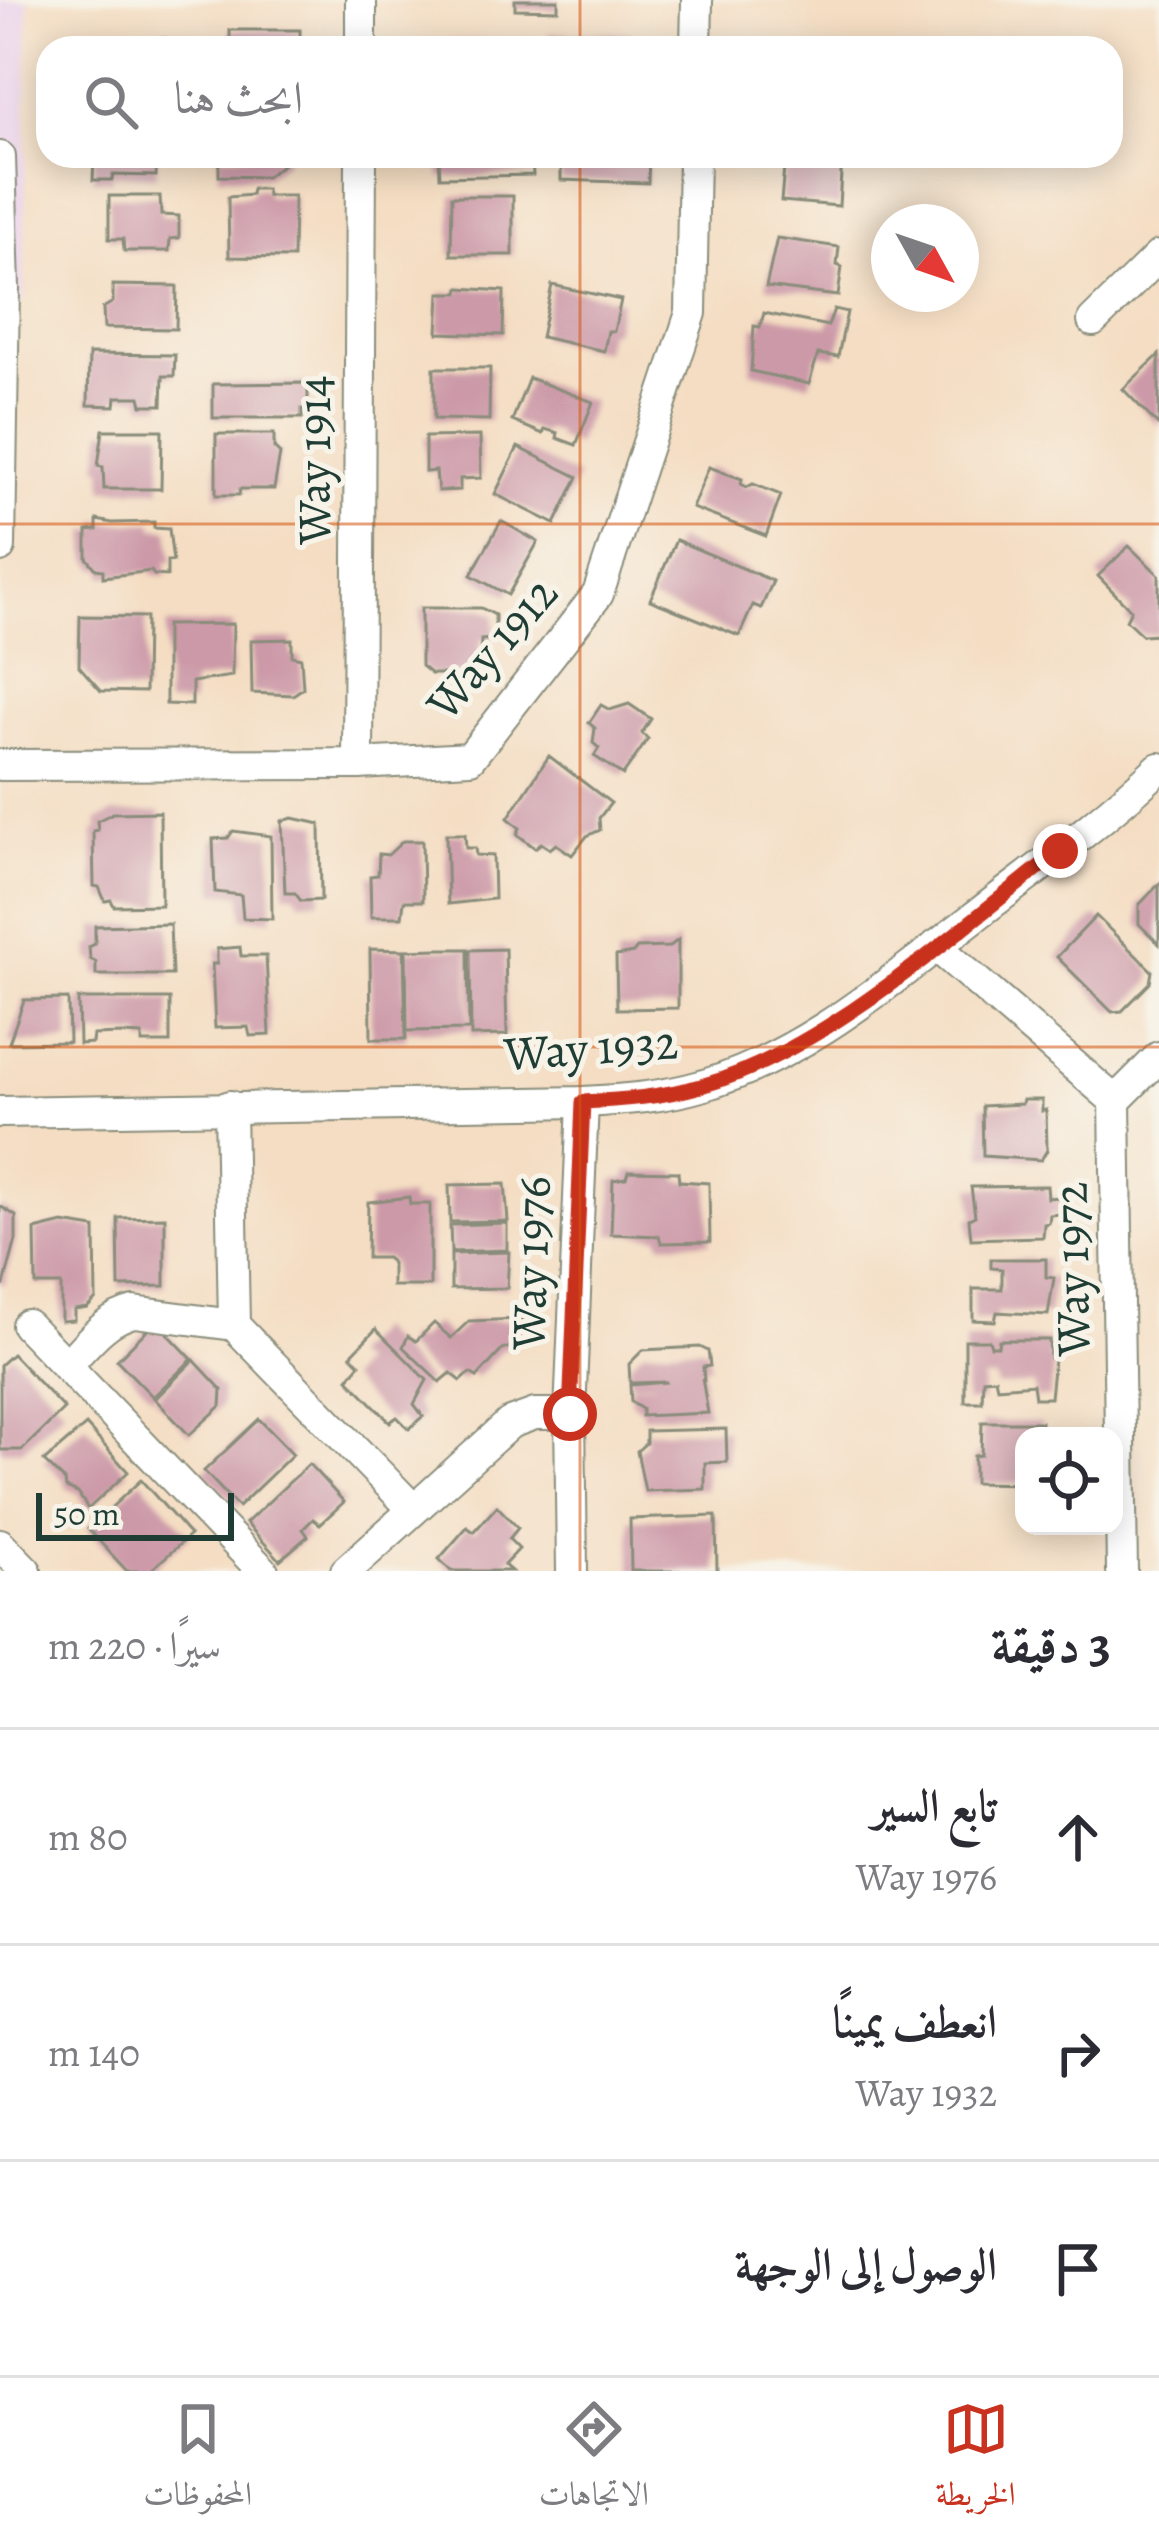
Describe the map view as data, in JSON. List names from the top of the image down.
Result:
{
  "streets": {
    "street": [
      "Way 1914",
      "Way 1912",
      "Way 1932",
      "Way 1976",
      "Way 1972"
    ]
  },
  "crossings": [
    ["Way 1914", "Way 1912"],
    ["Way 1932", "Way 1976"]
  ],
  "scale_bar": "50 m",
  "north": "bottom right",
  "page": {
    "search": "ابحث هنا",
    "scale": "50 m",
    "heading": ["3 دقيقة", "سيرًا · 220 m"],
    "list": [
      ["تابع السير", "Way 1976", "80 m"],
      ["انعطف يمينًا", "Way 1932", "140 m"],
      "الوصول إلى الوجهة"
    ],
    "nav": ["الخريطة", "الاتجاهات", "المحفوظات"]
  }
}
